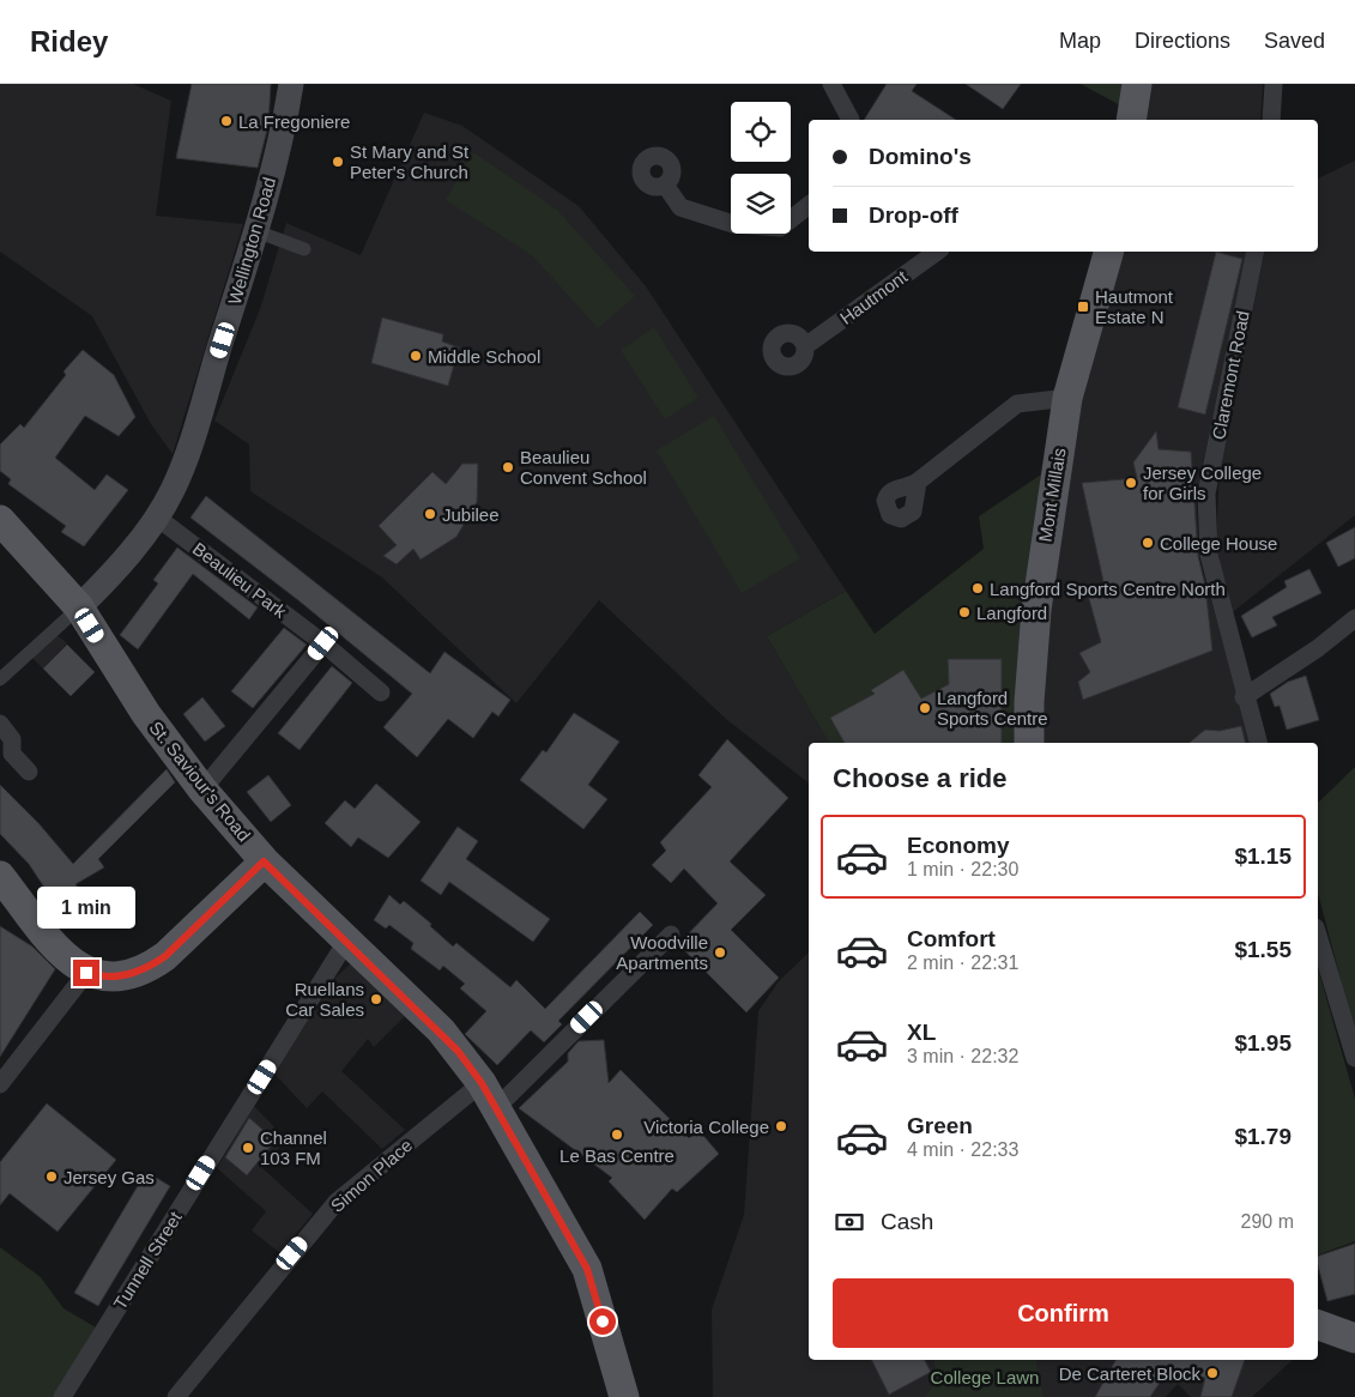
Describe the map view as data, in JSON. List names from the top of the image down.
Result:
{
  "streets": {
    "main road": ["Wellington Road", "Mont Millais", "St. Saviour's Road"],
    "street": [
      "Hautmont",
      "Claremont Road",
      "Beaulieu Park",
      "Simon Place",
      "Tunnell Street"
    ]
  },
  "crossings": [
    ["Wellington Road", "Beaulieu Park"],
    ["Wellington Road", "St. Saviour's Road"],
    ["St. Saviour's Road", "Simon Place"],
    ["St. Saviour's Road", "Tunnell Street"]
  ],
  "parks": ["College Lawn"],
  "places": {
    "other": [
      "La Fregoniere",
      "St Mary and St Peter's Church",
      "Middle School",
      "Beaulieu Convent School",
      "Jersey College for Girls",
      "Jubilee",
      "College House",
      "Langford Sports Centre North",
      "Langford",
      "Langford Sports Centre",
      "Woodville Apartments",
      "Ruellans Car Sales",
      "Victoria College",
      "Le Bas Centre",
      "Channel 103 FM",
      "Jersey Gas",
      "De Carteret Block"
    ],
    "transit": ["Hautmont Estate N"]
  },
  "page": {
    "header": "Ridey",
    "nav": ["Map", "Directions", "Saved"],
    "banner": ["Domino's", "Drop-off"],
    "heading": "Choose a ride",
    "list": [
      {
        "name": "Economy",
        "note": "1 min · 22:30",
        "value": "$1.15"
      },
      {
        "name": "Comfort",
        "note": "2 min · 22:31",
        "value": "$1.55"
      },
      {
        "name": "XL",
        "note": "3 min · 22:32",
        "value": "$1.95"
      },
      {
        "name": "Green",
        "note": "4 min · 22:33",
        "value": "$1.79"
      }
    ],
    "bubble": "1 min",
    "pay": ["Cash", "290 m"],
    "buttons": "Confirm"
  }
}
